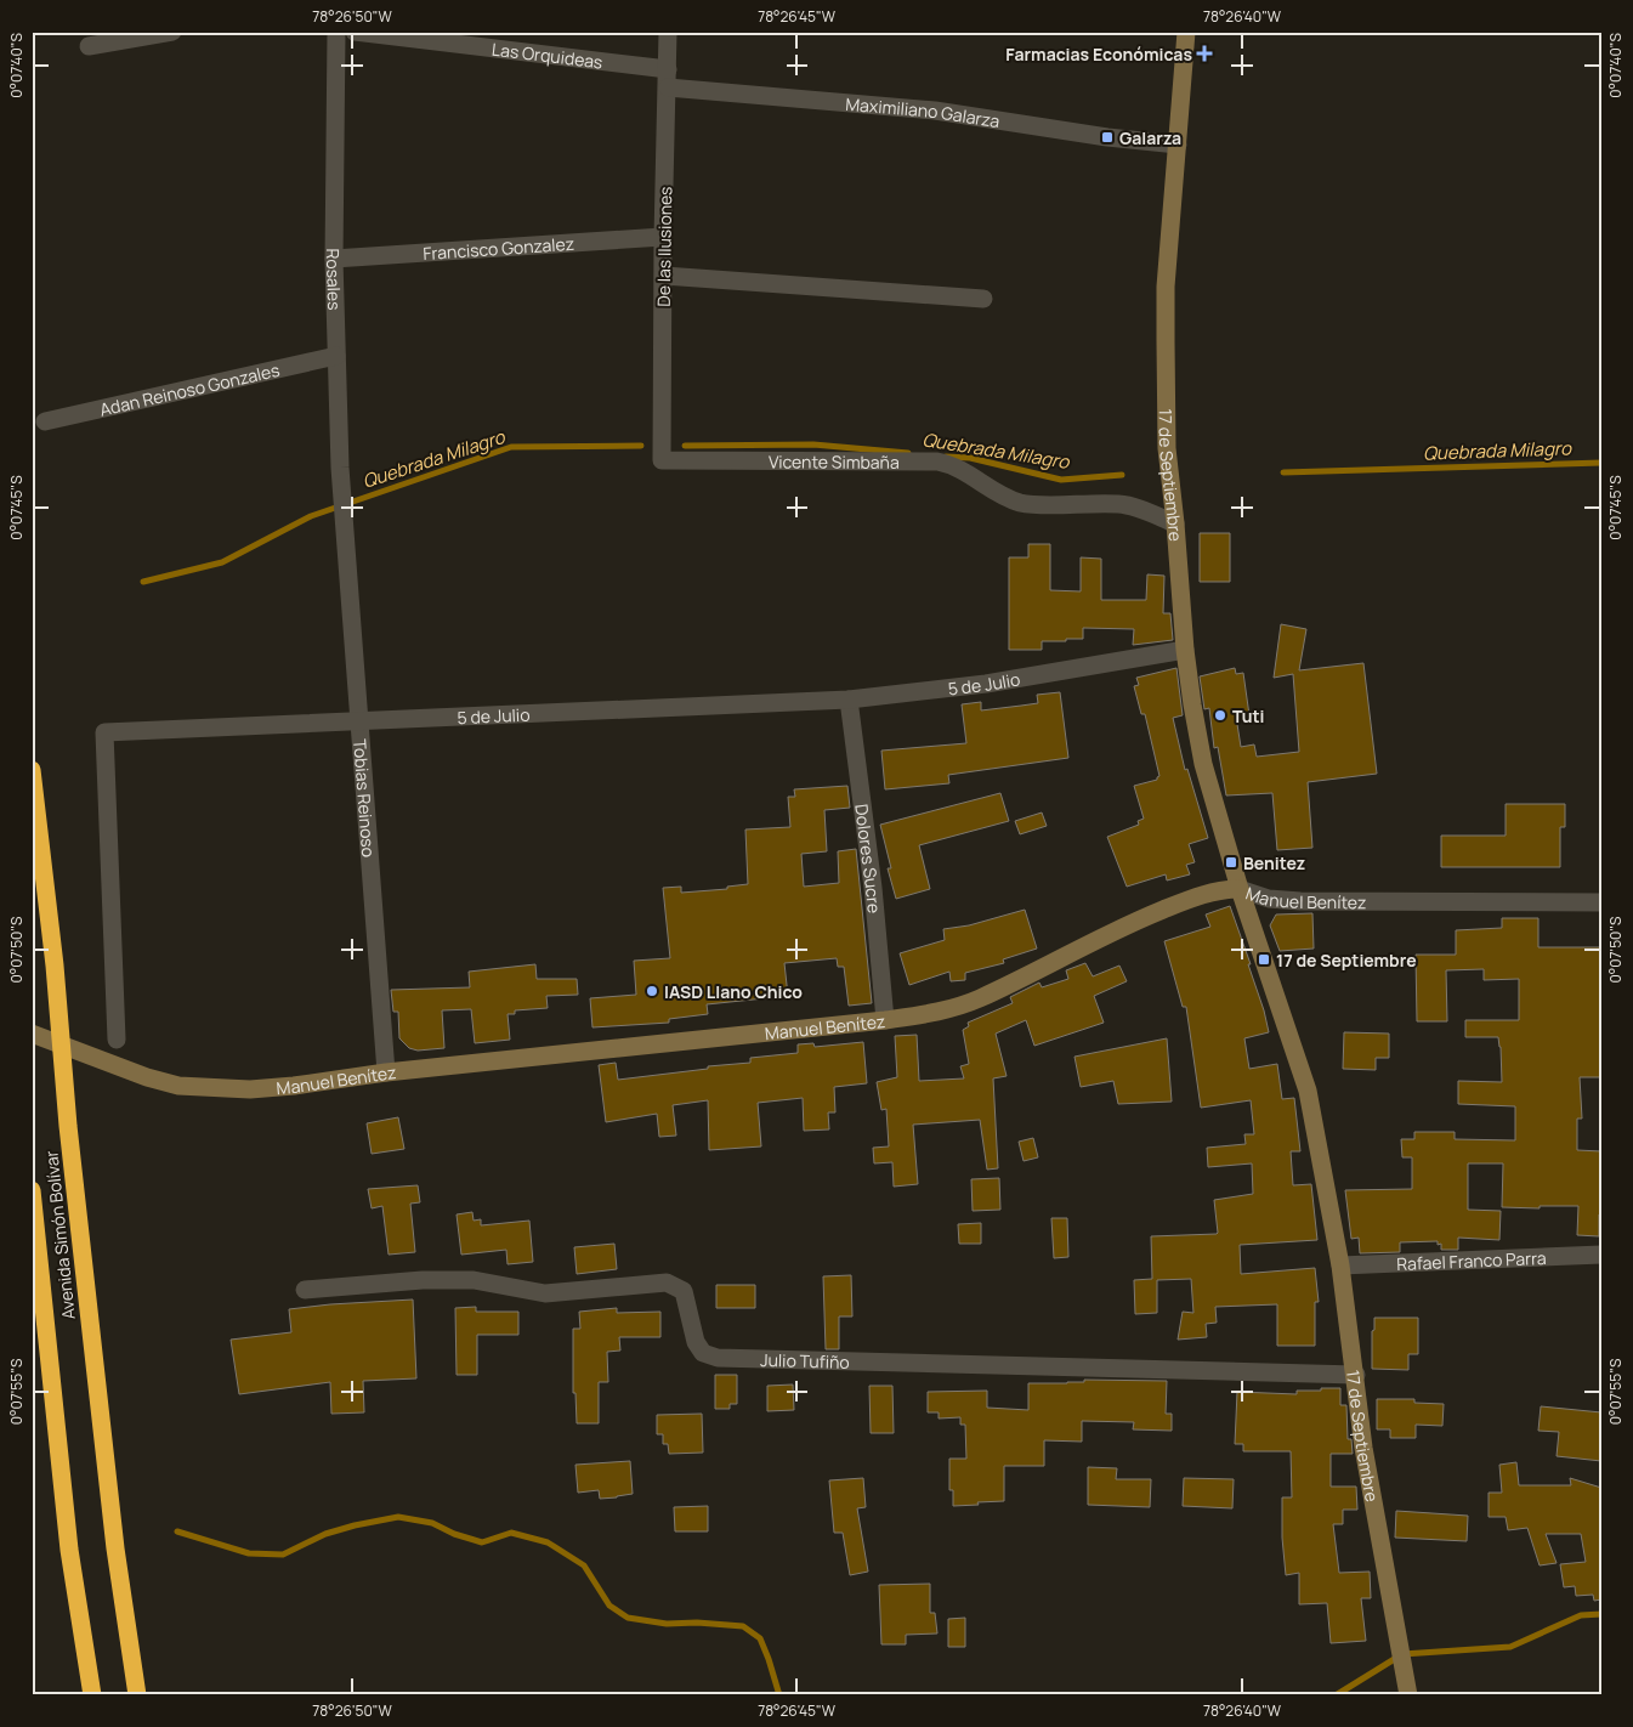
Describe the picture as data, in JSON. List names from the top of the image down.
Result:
{
  "streets": {
    "highway": ["Avenida Simón Bolívar"],
    "street": [
      "Las Orquideas",
      "Maximiliano Galarza",
      "De las Ilusiones",
      "Francisco Gonzalez",
      "Rosales",
      "Adan Reinoso Gonzales",
      "Vicente Simbaña",
      "17 de Septiembre",
      "5 de Julio",
      "Tobias Reinoso",
      "Dolores Sucre",
      "Manuel Benítez",
      "Rafael Franco Parra",
      "Julio Tufiño"
    ]
  },
  "crossings": [
    ["Las Orquideas", "De las Ilusiones"],
    ["Maximiliano Galarza", "De las Ilusiones"],
    ["Maximiliano Galarza", "17 de Septiembre"],
    ["De las Ilusiones", "Francisco Gonzalez"],
    ["De las Ilusiones", "Vicente Simbaña"],
    ["Francisco Gonzalez", "Rosales"],
    ["Rosales", "Adan Reinoso Gonzales"],
    ["Rosales", "Tobias Reinoso"],
    ["Vicente Simbaña", "17 de Septiembre"],
    ["17 de Septiembre", "5 de Julio"],
    ["17 de Septiembre", "Manuel Benítez"],
    ["17 de Septiembre", "Rafael Franco Parra"],
    ["17 de Septiembre", "Julio Tufiño"],
    ["5 de Julio", "Tobias Reinoso"],
    ["5 de Julio", "Dolores Sucre"],
    ["Tobias Reinoso", "Manuel Benítez"],
    ["Dolores Sucre", "Manuel Benítez"]
  ],
  "water": ["Quebrada Milagro"],
  "places": {
    "health": ["Farmacias Económicas"],
    "transit": ["Galarza", "Benitez", "17 de Septiembre"],
    "other": ["Tuti", "IASD Llano Chico"]
  },
  "coordinates": [
    "78°26'50\"W",
    "78°26'45\"W",
    "78°26'40\"W",
    "0°07'40\"S",
    "0°07'45\"S",
    "0°07'50\"S",
    "0°07'55\"S"
  ]
}
